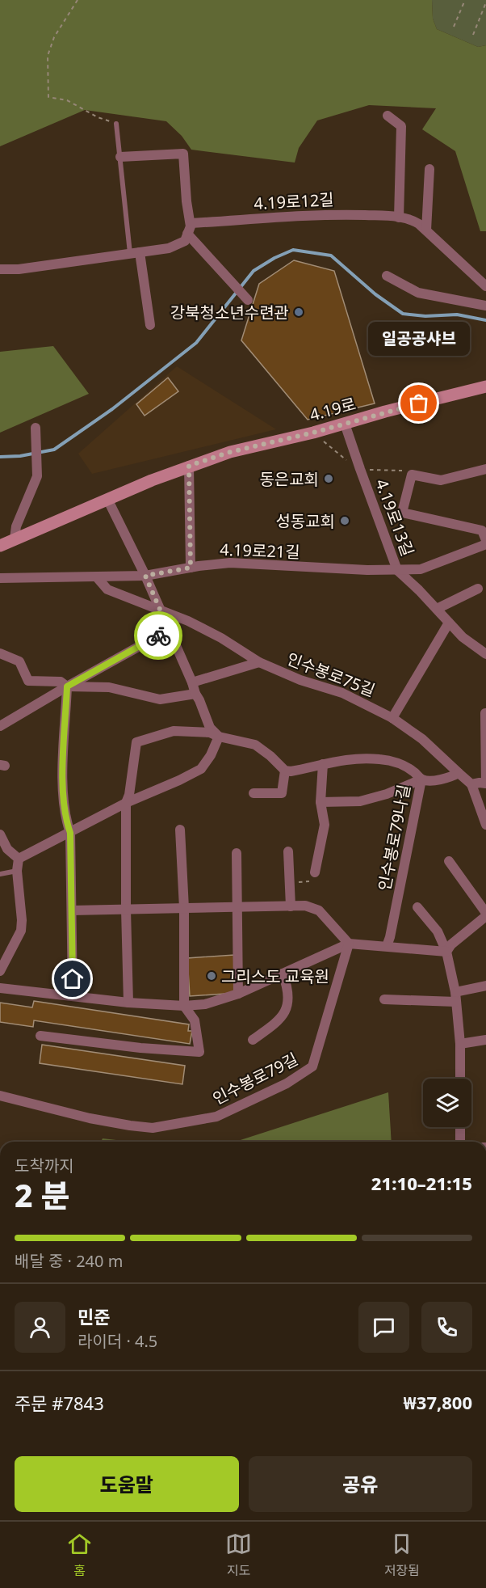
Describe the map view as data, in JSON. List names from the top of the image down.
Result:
{
  "streets": {
    "street": [
      "4.19로12길",
      "4.19로",
      "4.19로13길",
      "4.19로21길",
      "인수봉로75길",
      "인수봉로79나길",
      "인수봉로79길"
    ]
  },
  "crossings": [
    ["4.19로", "4.19로13길"],
    ["4.19로13길", "4.19로21길"],
    ["4.19로21길", "인수봉로75길"]
  ],
  "places": [
    "강북청소년수련관",
    "일공공샤브",
    "동은교회",
    "성동교회",
    "그리스도 교육원"
  ],
  "page": {
    "bubble": "일공공샤브",
    "heading": ["2 분", "도착까지", "21:10–21:15"],
    "panel": [
      "민준",
      "라이더 · 4.5",
      "주문 #7843",
      "₩37,800"
    ],
    "bar": "배달 중 · 240 m",
    "buttons": ["도움말", "공유"],
    "tabs": ["홈", "지도", "저장됨"]
  }
}
